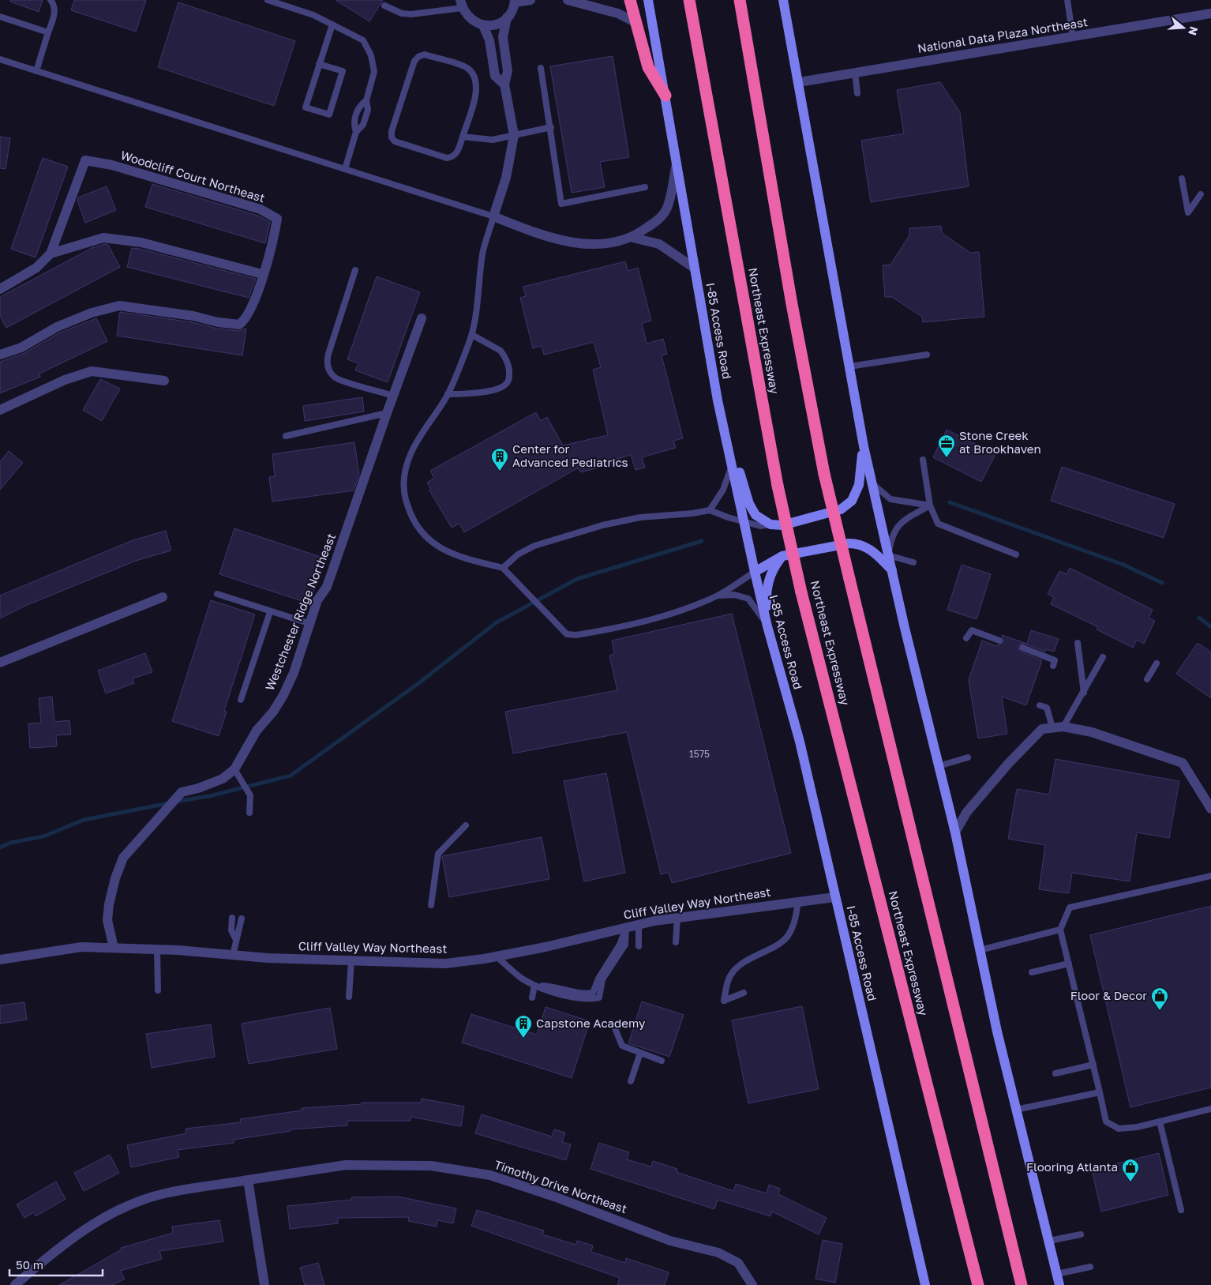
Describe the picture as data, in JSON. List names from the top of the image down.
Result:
{
  "streets": {
    "highway": ["Northeast Expressway"],
    "main road": ["I-85 Access Road"],
    "street": [
      "National Data Plaza Northeast",
      "Woodcliff Court Northeast",
      "Westchester Ridge Northeast",
      "Cliff Valley Way Northeast",
      "Timothy Drive Northeast"
    ]
  },
  "crossings": [
    ["I-85 Access Road", "Cliff Valley Way Northeast"],
    ["Westchester Ridge Northeast", "Cliff Valley Way Northeast"]
  ],
  "places": {
    "office": ["Stone Creek at Brookhaven"],
    "building": ["Center for Advanced Pediatrics", "Capstone Academy"],
    "shop": ["Floor & Decor", "Flooring Atlanta"]
  },
  "house_numbers": ["1575"],
  "scale_bar": "50 m",
  "north": "right"
}
